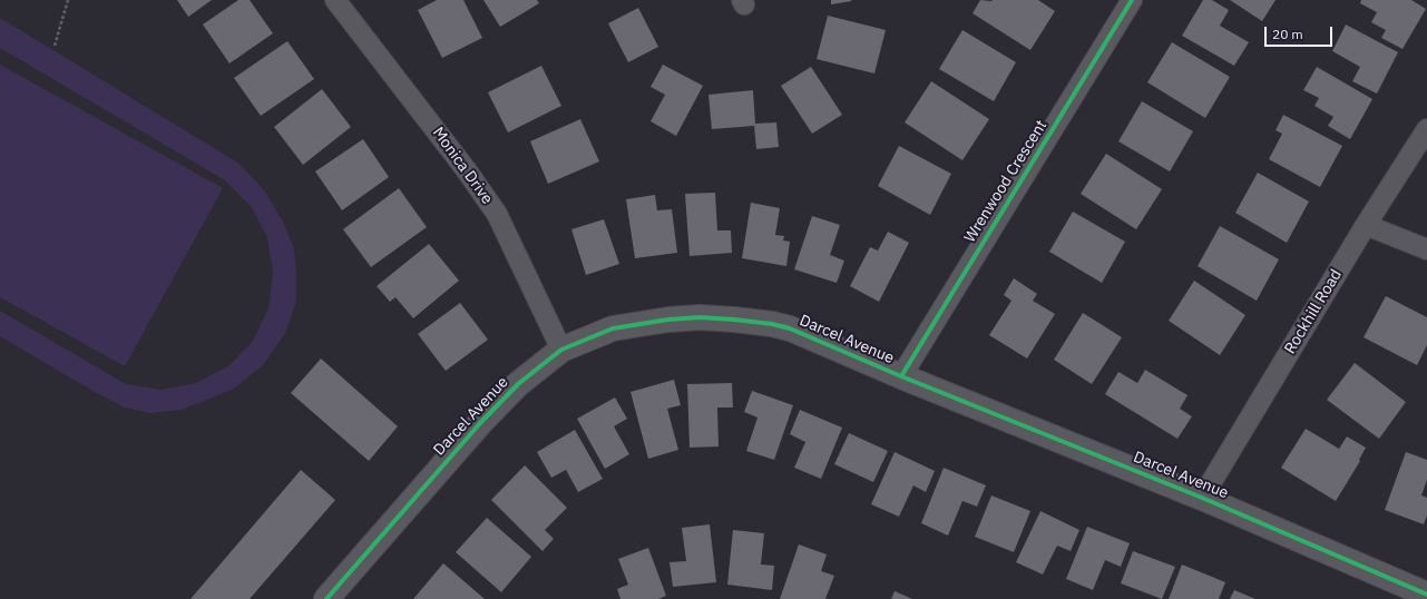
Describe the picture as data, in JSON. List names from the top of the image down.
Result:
{
  "streets": {
    "street": [
      "Monica Drive",
      "Wrenwood Crescent",
      "Rockhill Road",
      "Darcel Avenue"
    ]
  },
  "crossings": [
    ["Monica Drive", "Darcel Avenue"],
    ["Wrenwood Crescent", "Darcel Avenue"],
    ["Rockhill Road", "Darcel Avenue"]
  ],
  "scale_bar": "20 m"
}
